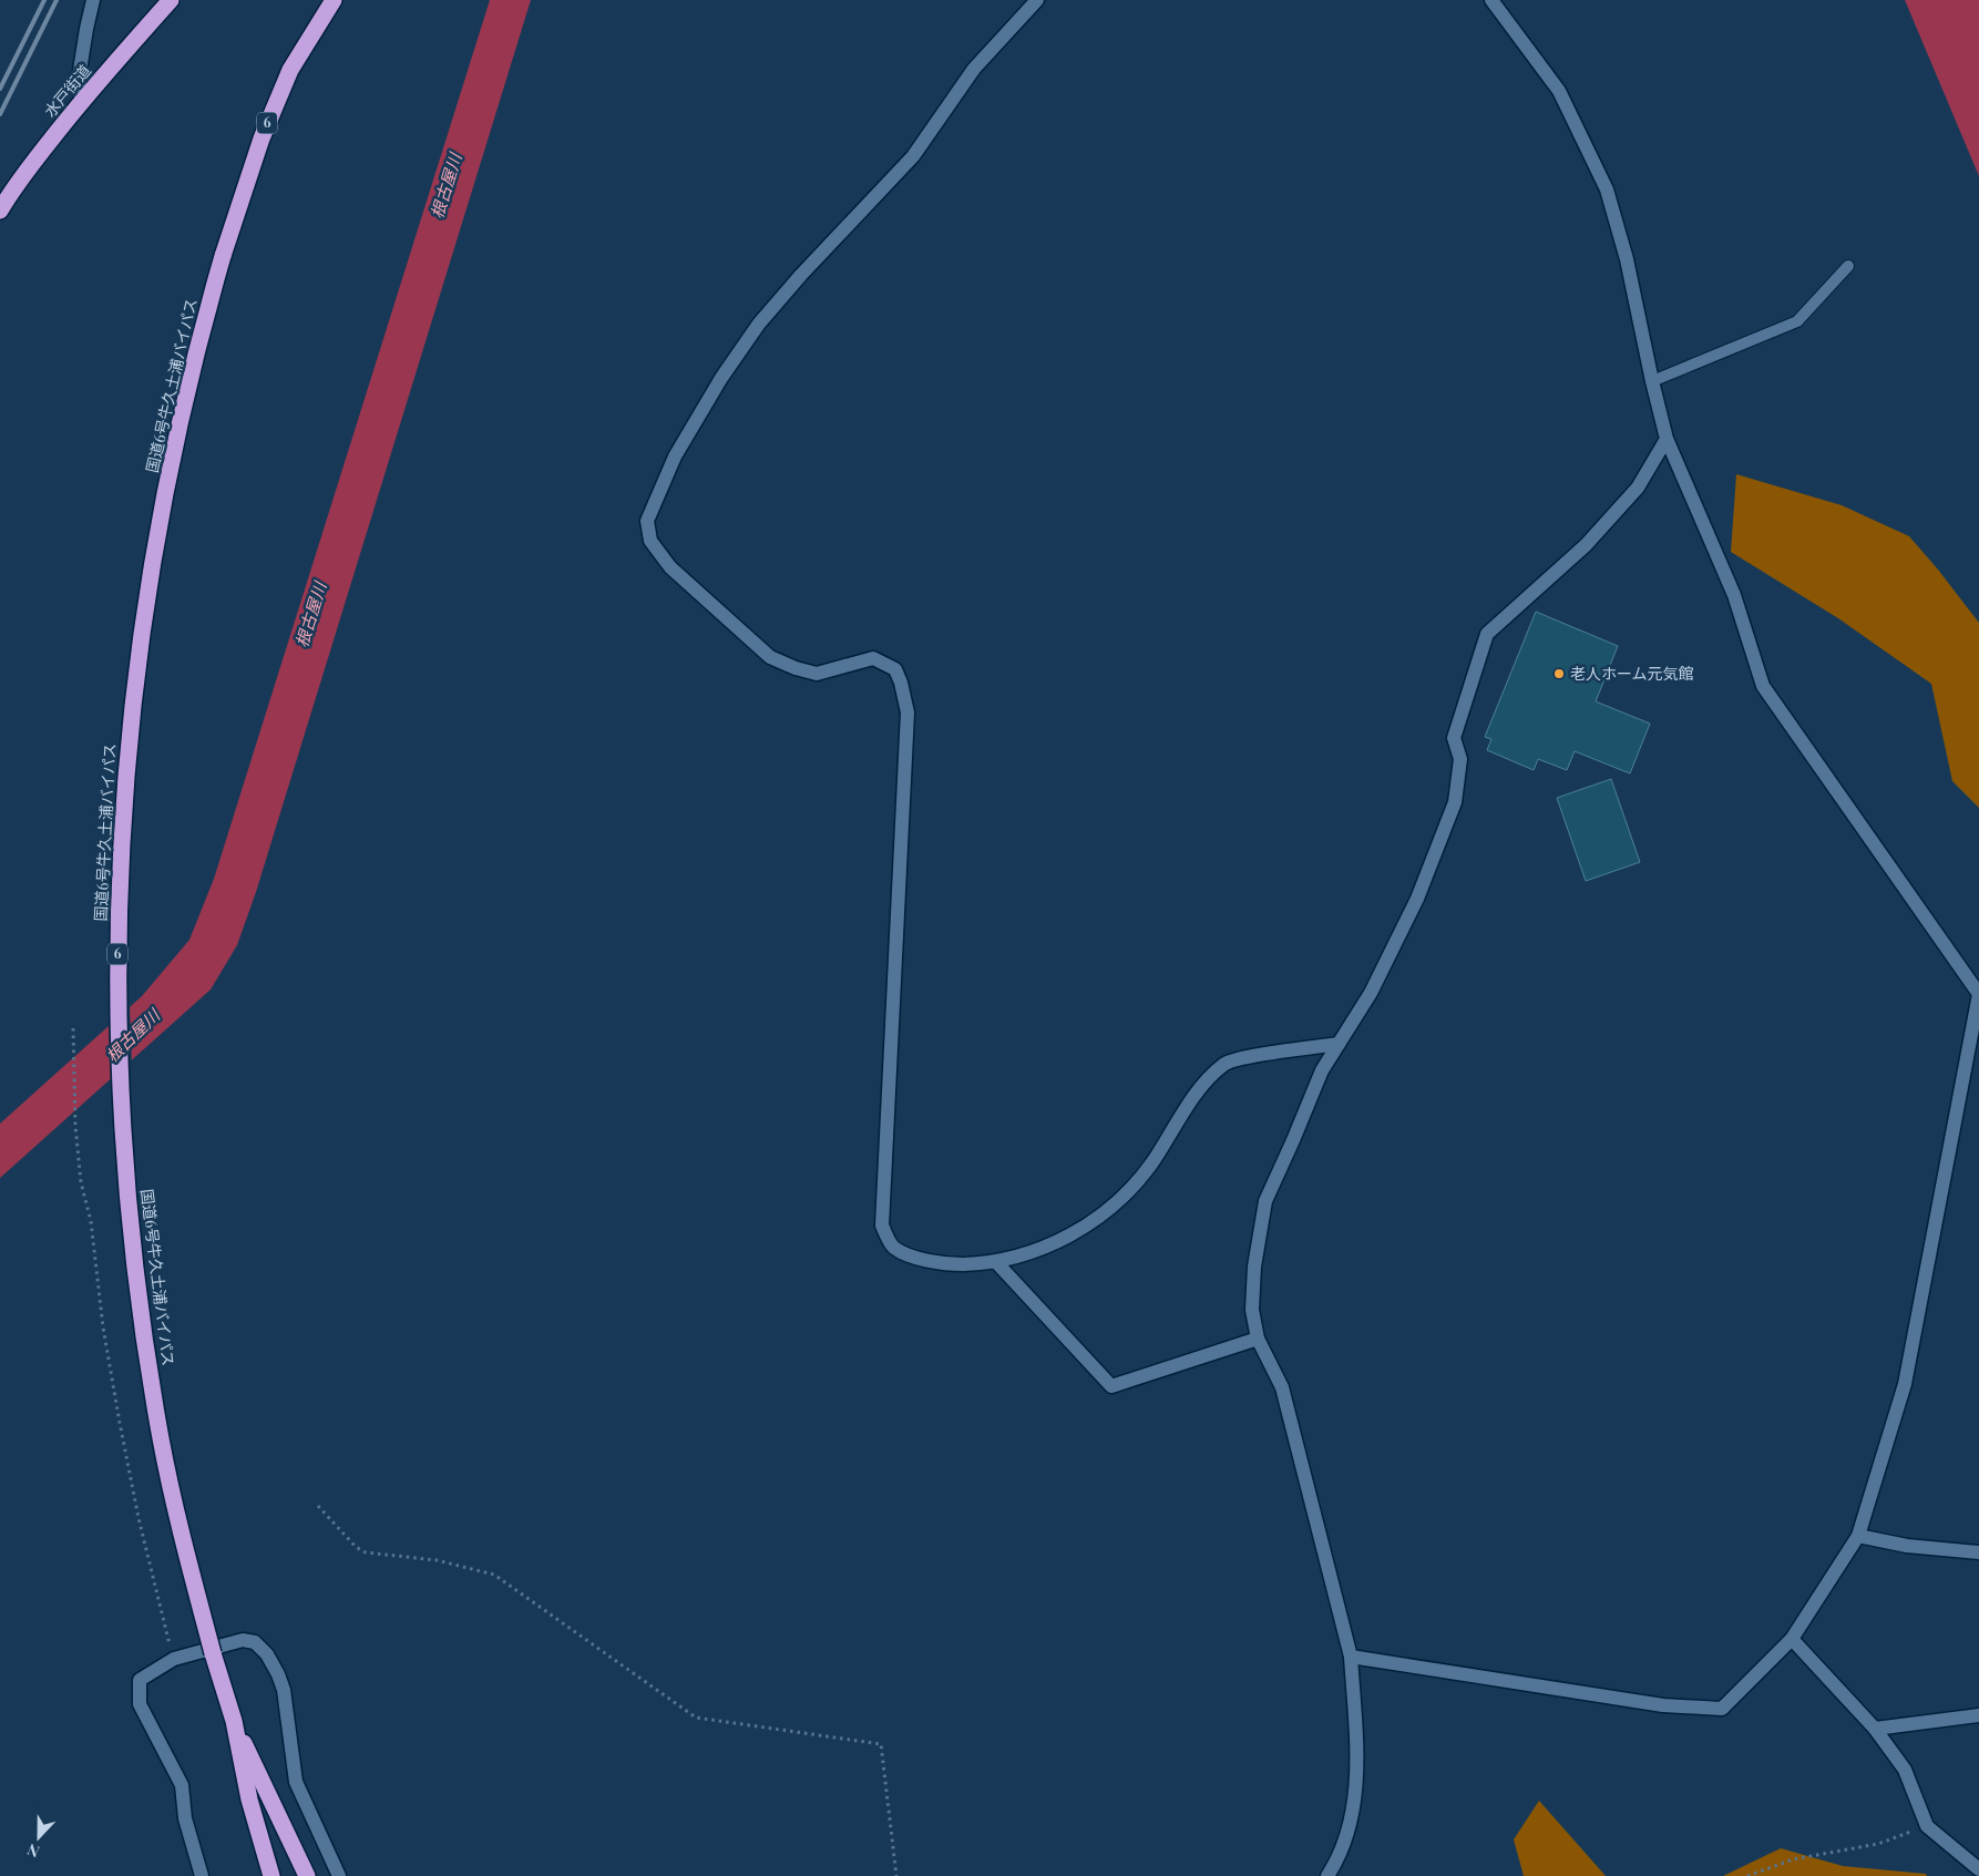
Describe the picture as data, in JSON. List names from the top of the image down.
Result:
{
  "streets": {
    "highway": ["水戸街道", "6", "国道6号牛久土浦バイパス"]
  },
  "water": ["根古屋川"],
  "places": ["老人ホーム元気館"],
  "north": "bottom"
}
